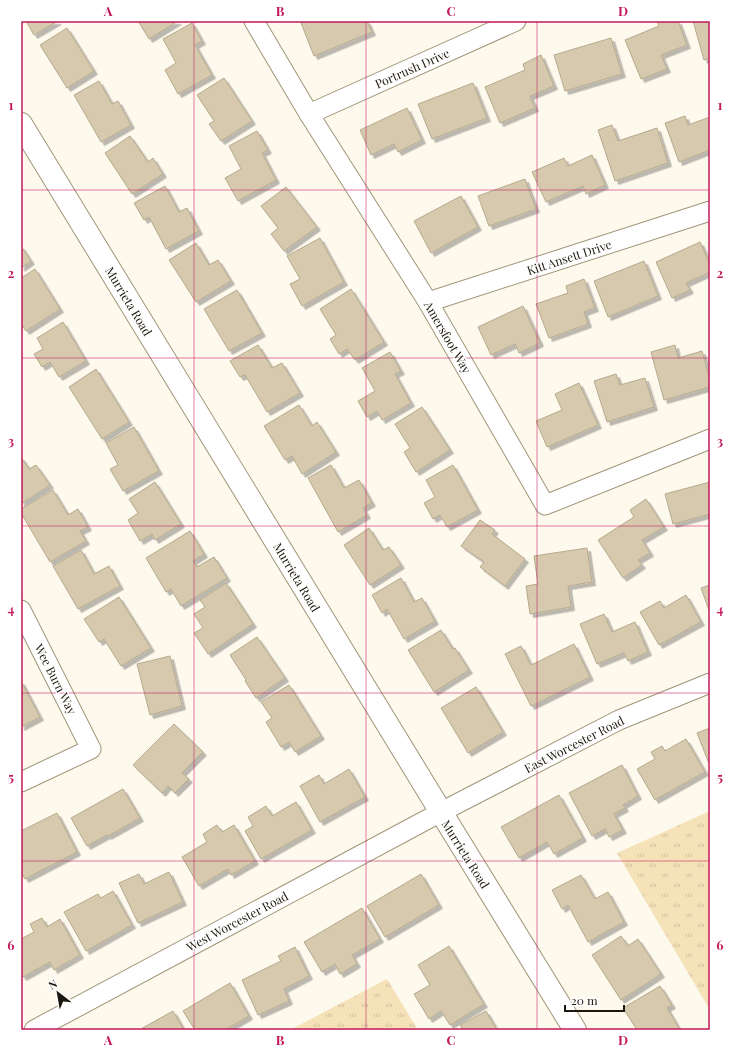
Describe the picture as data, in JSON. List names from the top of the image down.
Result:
{
  "streets": {
    "main road": ["Murrieta Road"],
    "street": [
      "Portrush Drive",
      "Kitt Ansett Drive",
      "Amersfoot Way",
      "Wee Burn Way",
      "East Worcester Road",
      "West Worcester Road"
    ]
  },
  "crossings": [
    ["Portrush Drive", "Amersfoot Way"],
    ["Kitt Ansett Drive", "Amersfoot Way"],
    ["Murrieta Road", "East Worcester Road"],
    ["Murrieta Road", "West Worcester Road"],
    ["East Worcester Road", "West Worcester Road"]
  ],
  "scale_bar": "20 m",
  "north": "top left",
  "grid": {
    "columns": [
      "A",
      "B",
      "C",
      "D"
    ],
    "rows": [
      "1",
      "2",
      "3",
      "4",
      "5",
      "6"
    ]
  }
}
